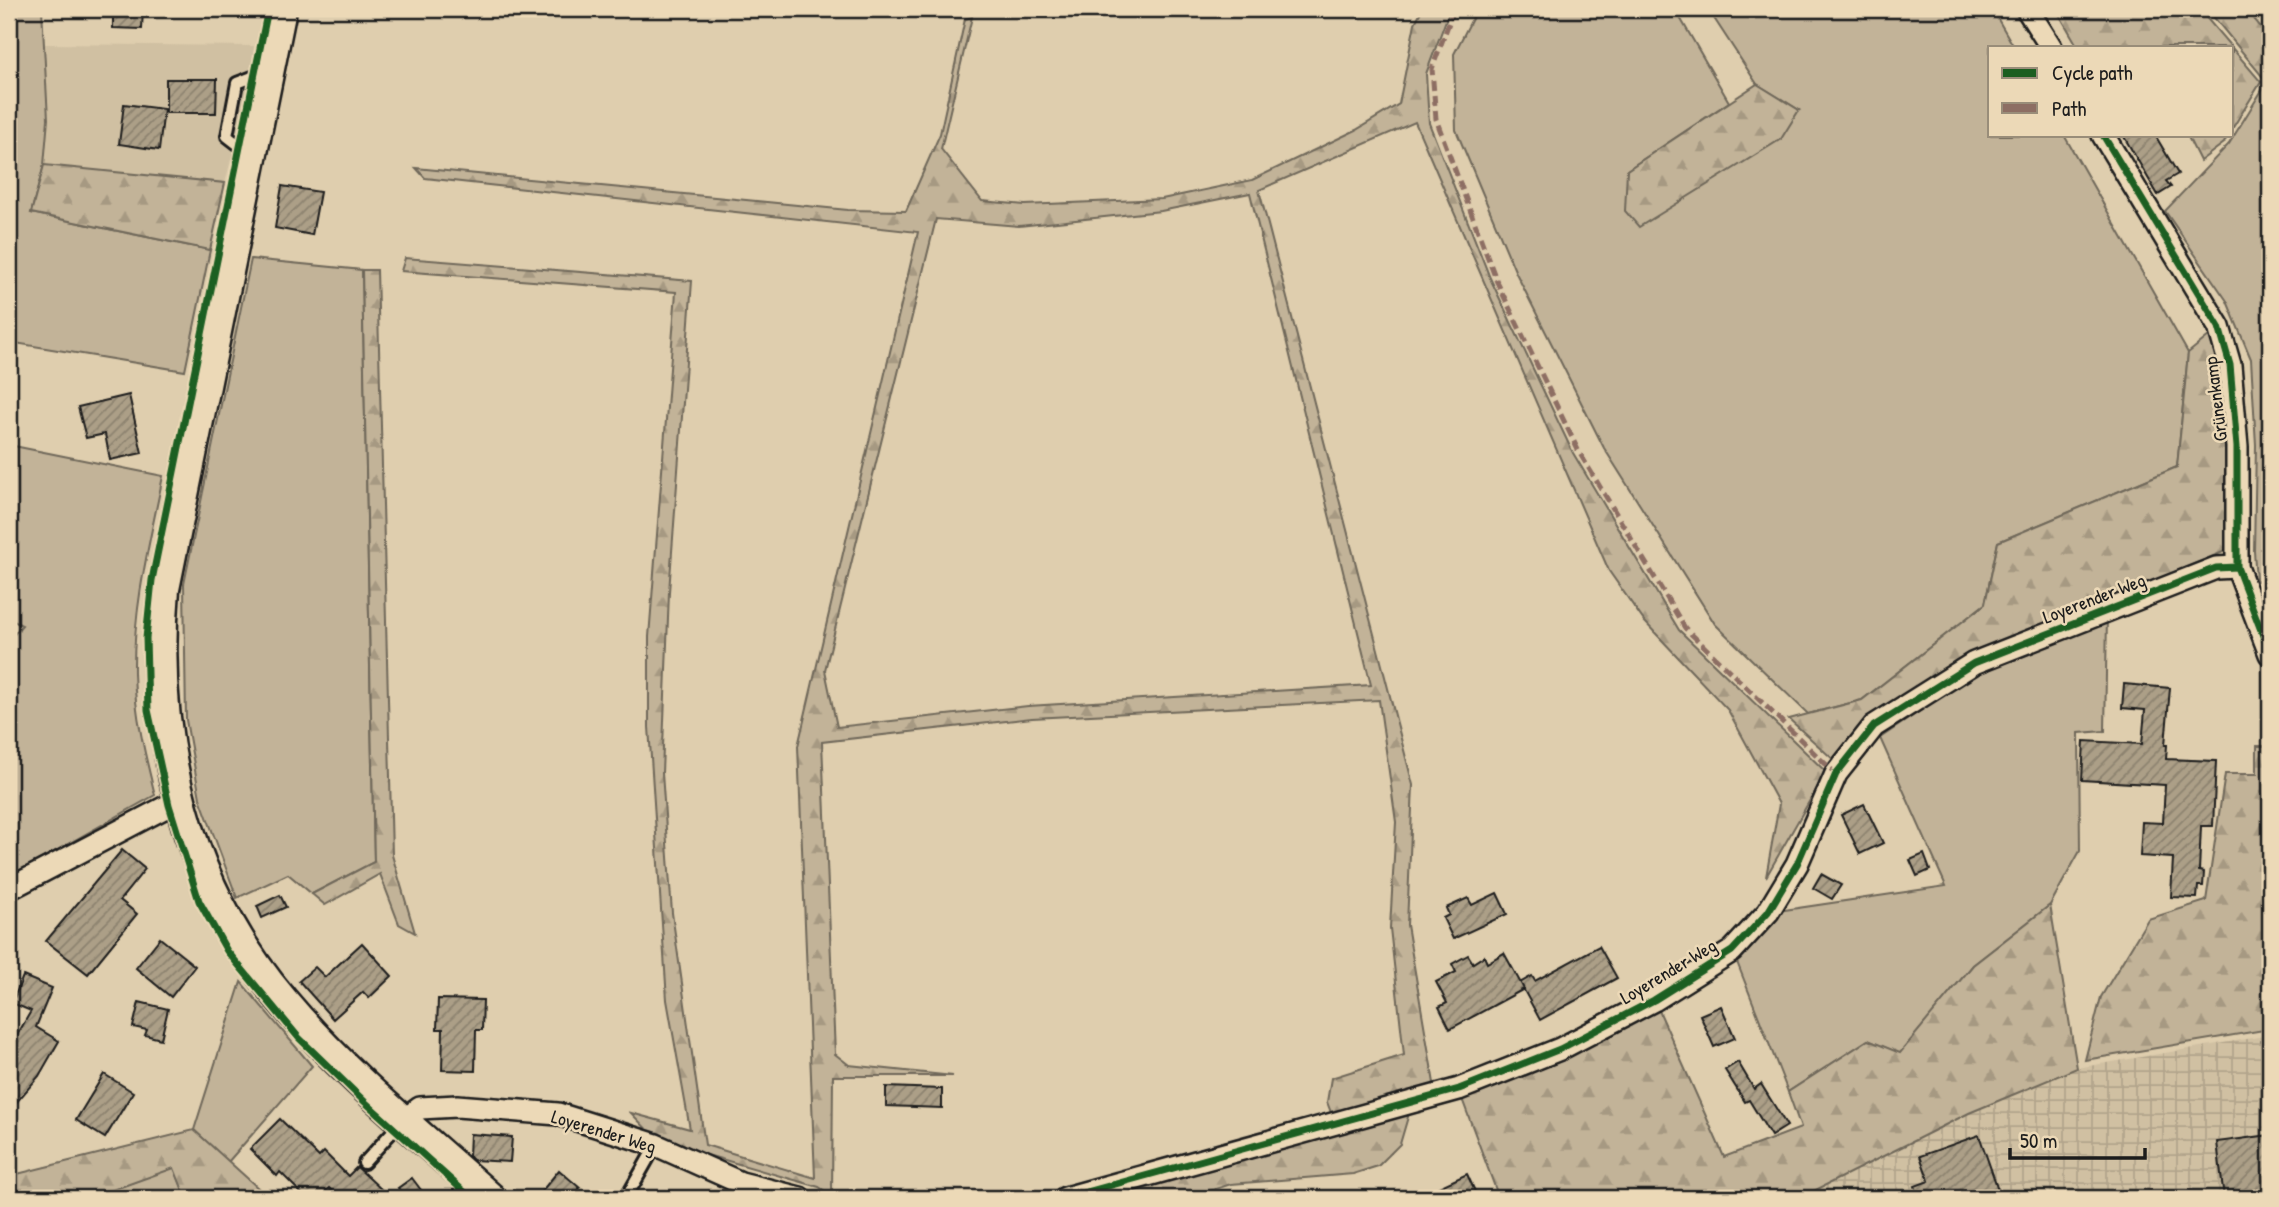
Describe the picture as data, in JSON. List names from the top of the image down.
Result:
{
  "streets": {
    "street": ["Grünenkamp", "Loyerender Weg"]
  },
  "crossings": [
    ["Grünenkamp", "Loyerender Weg"]
  ],
  "legend": ["Cycle path", "Path"],
  "scale_bar": "50 m"
}
